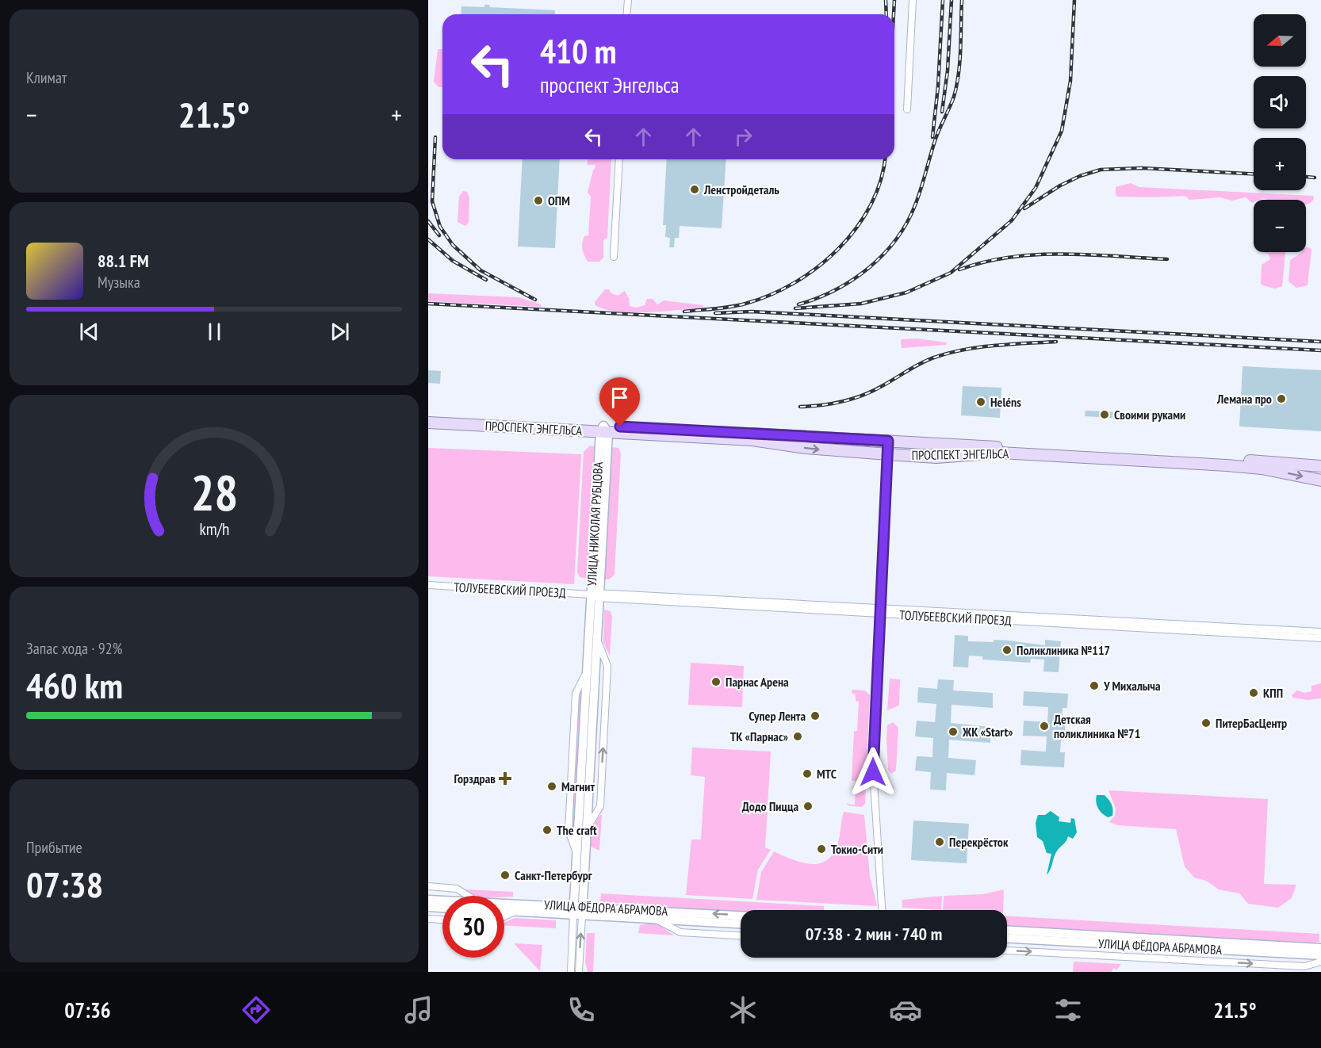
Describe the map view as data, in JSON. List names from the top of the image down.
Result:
{
  "streets": {
    "main road": ["ПРОСПЕКТ ЭНГЕЛЬСА"],
    "street": ["УЛИЦА НИКОЛАЯ РУБЦОВА", "ТОЛУБЕЕВСКИЙ ПРОЕЗД", "УЛИЦА ФЁДОРА АБРАМОВА"]
  },
  "crossings": [
    ["ПРОСПЕКТ ЭНГЕЛЬСА", "УЛИЦА НИКОЛАЯ РУБЦОВА"],
    ["УЛИЦА НИКОЛАЯ РУБЦОВА", "ТОЛУБЕЕВСКИЙ ПРОЕЗД"],
    ["УЛИЦА НИКОЛАЯ РУБЦОВА", "УЛИЦА ФЁДОРА АБРАМОВА"]
  ],
  "places": {
    "other": [
      "Ленстройдеталь",
      "ОПМ",
      "Лемана про",
      "Heléns",
      "Своими руками",
      "Поликлиника №117",
      "Парнас Арена",
      "У Михалыча",
      "КПП",
      "Супер Лента",
      "ПитерБасЦентр",
      "Детская поликлиника №71",
      "ЖК «Start»",
      "ТК «Парнас»",
      "МТС",
      "Магнит",
      "Додо Пицца",
      "The craft",
      "Перекрёсток",
      "Токио-Сити",
      "Санкт-Петербург"
    ],
    "health": ["Горздрав"]
  },
  "north": "left",
  "page": {
    "tile": [
      "Климат",
      ["Запас хода · 92%", "460 km"],
      ["Прибытие", "07:38"]
    ],
    "map_buttons": ["+", "−"],
    "turn": ["410 m", "проспект Энгельса"],
    "heat": ["−", "21.5°", "+"],
    "song": ["88.1 FM", "Музыка"],
    "limit": "30",
    "trip": "07:38 · 2 мин · 740 m",
    "tabs": ["07:36", "21.5°"],
    "gauge": ["28", "km/h"]
  }
}
